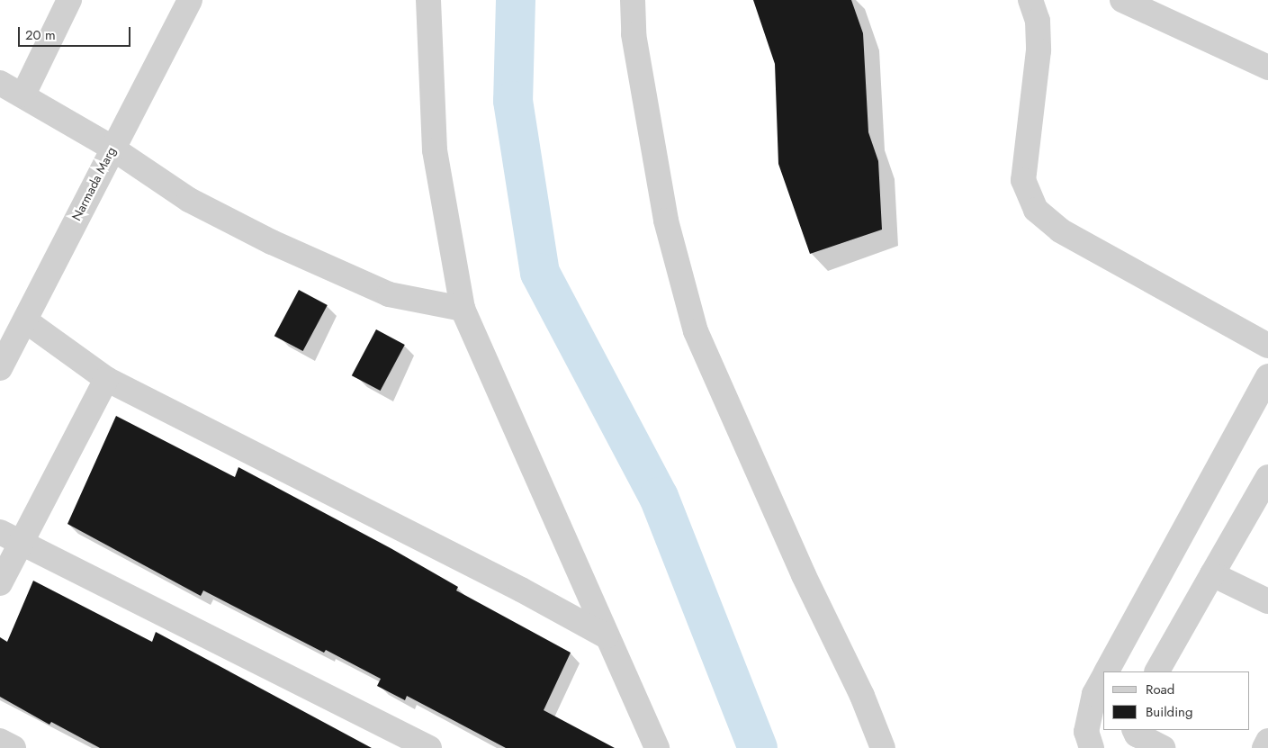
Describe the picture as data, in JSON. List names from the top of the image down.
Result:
{
  "streets": {
    "street": ["Narmada Marg"]
  },
  "legend": ["Road", "Building"],
  "scale_bar": "20 m"
}
